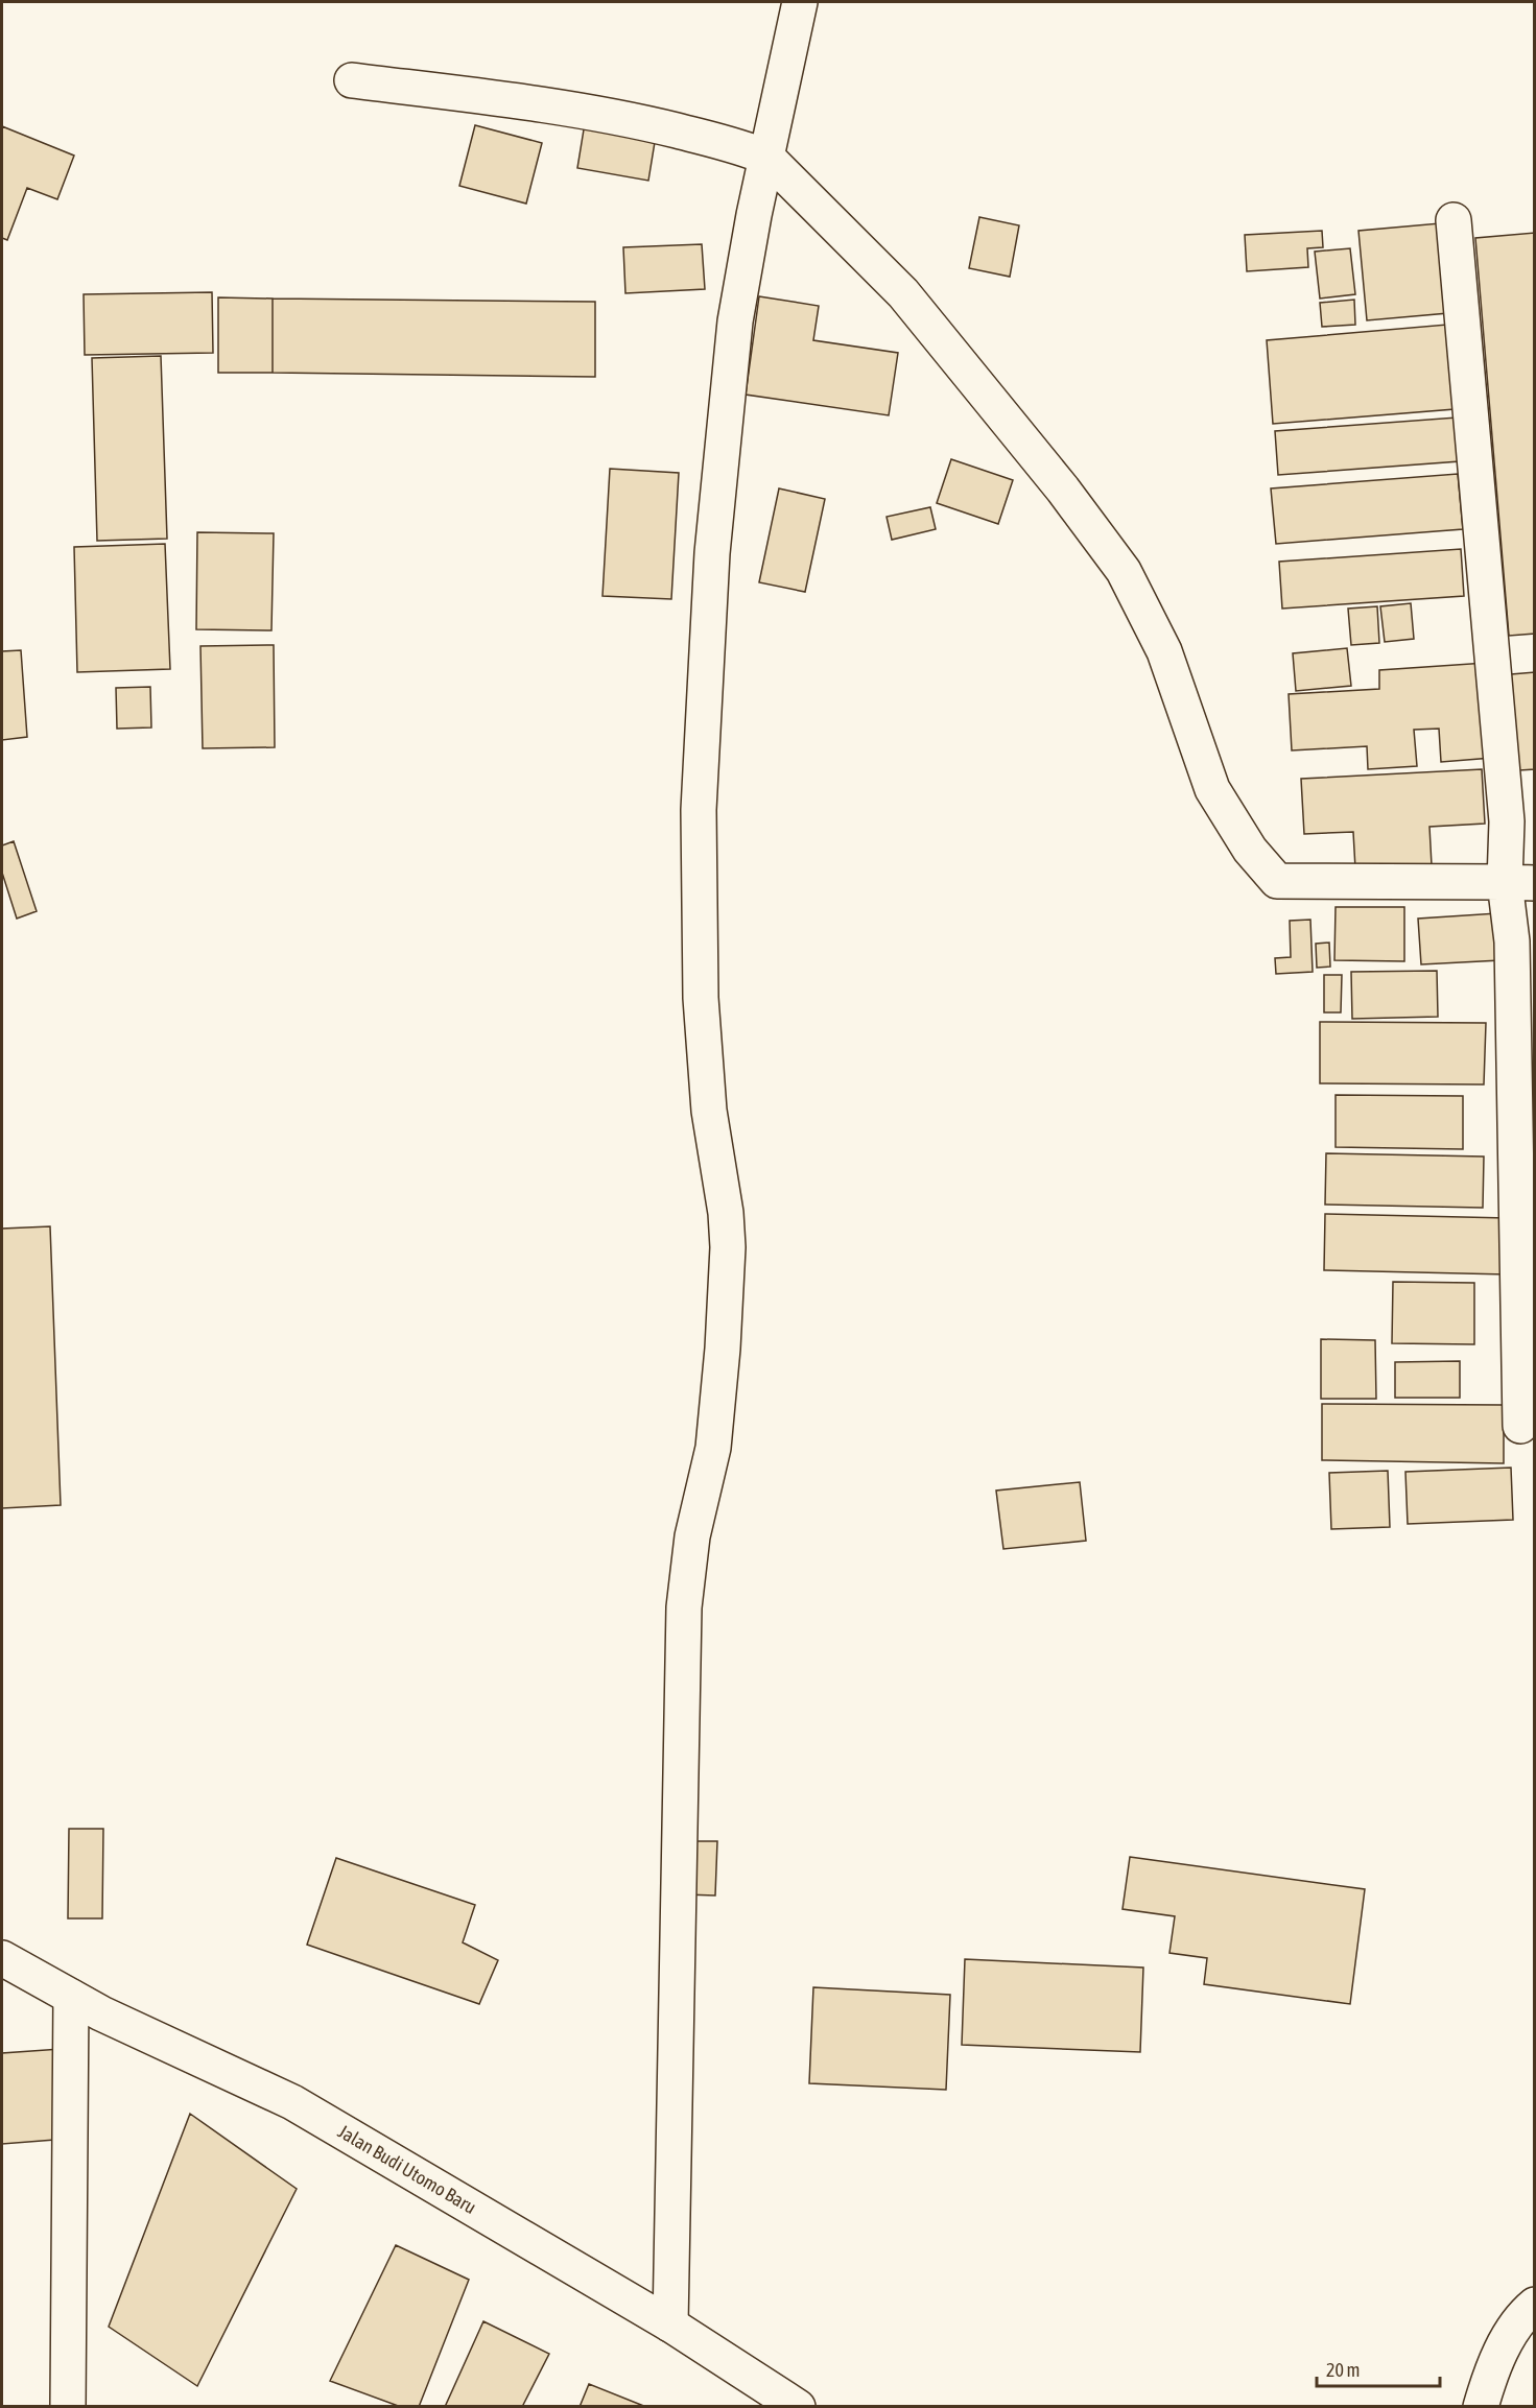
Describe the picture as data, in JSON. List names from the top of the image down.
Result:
{
  "streets": {
    "street": ["Jalan Budi Utomo Baru"]
  },
  "scale_bar": "20 m"
}
